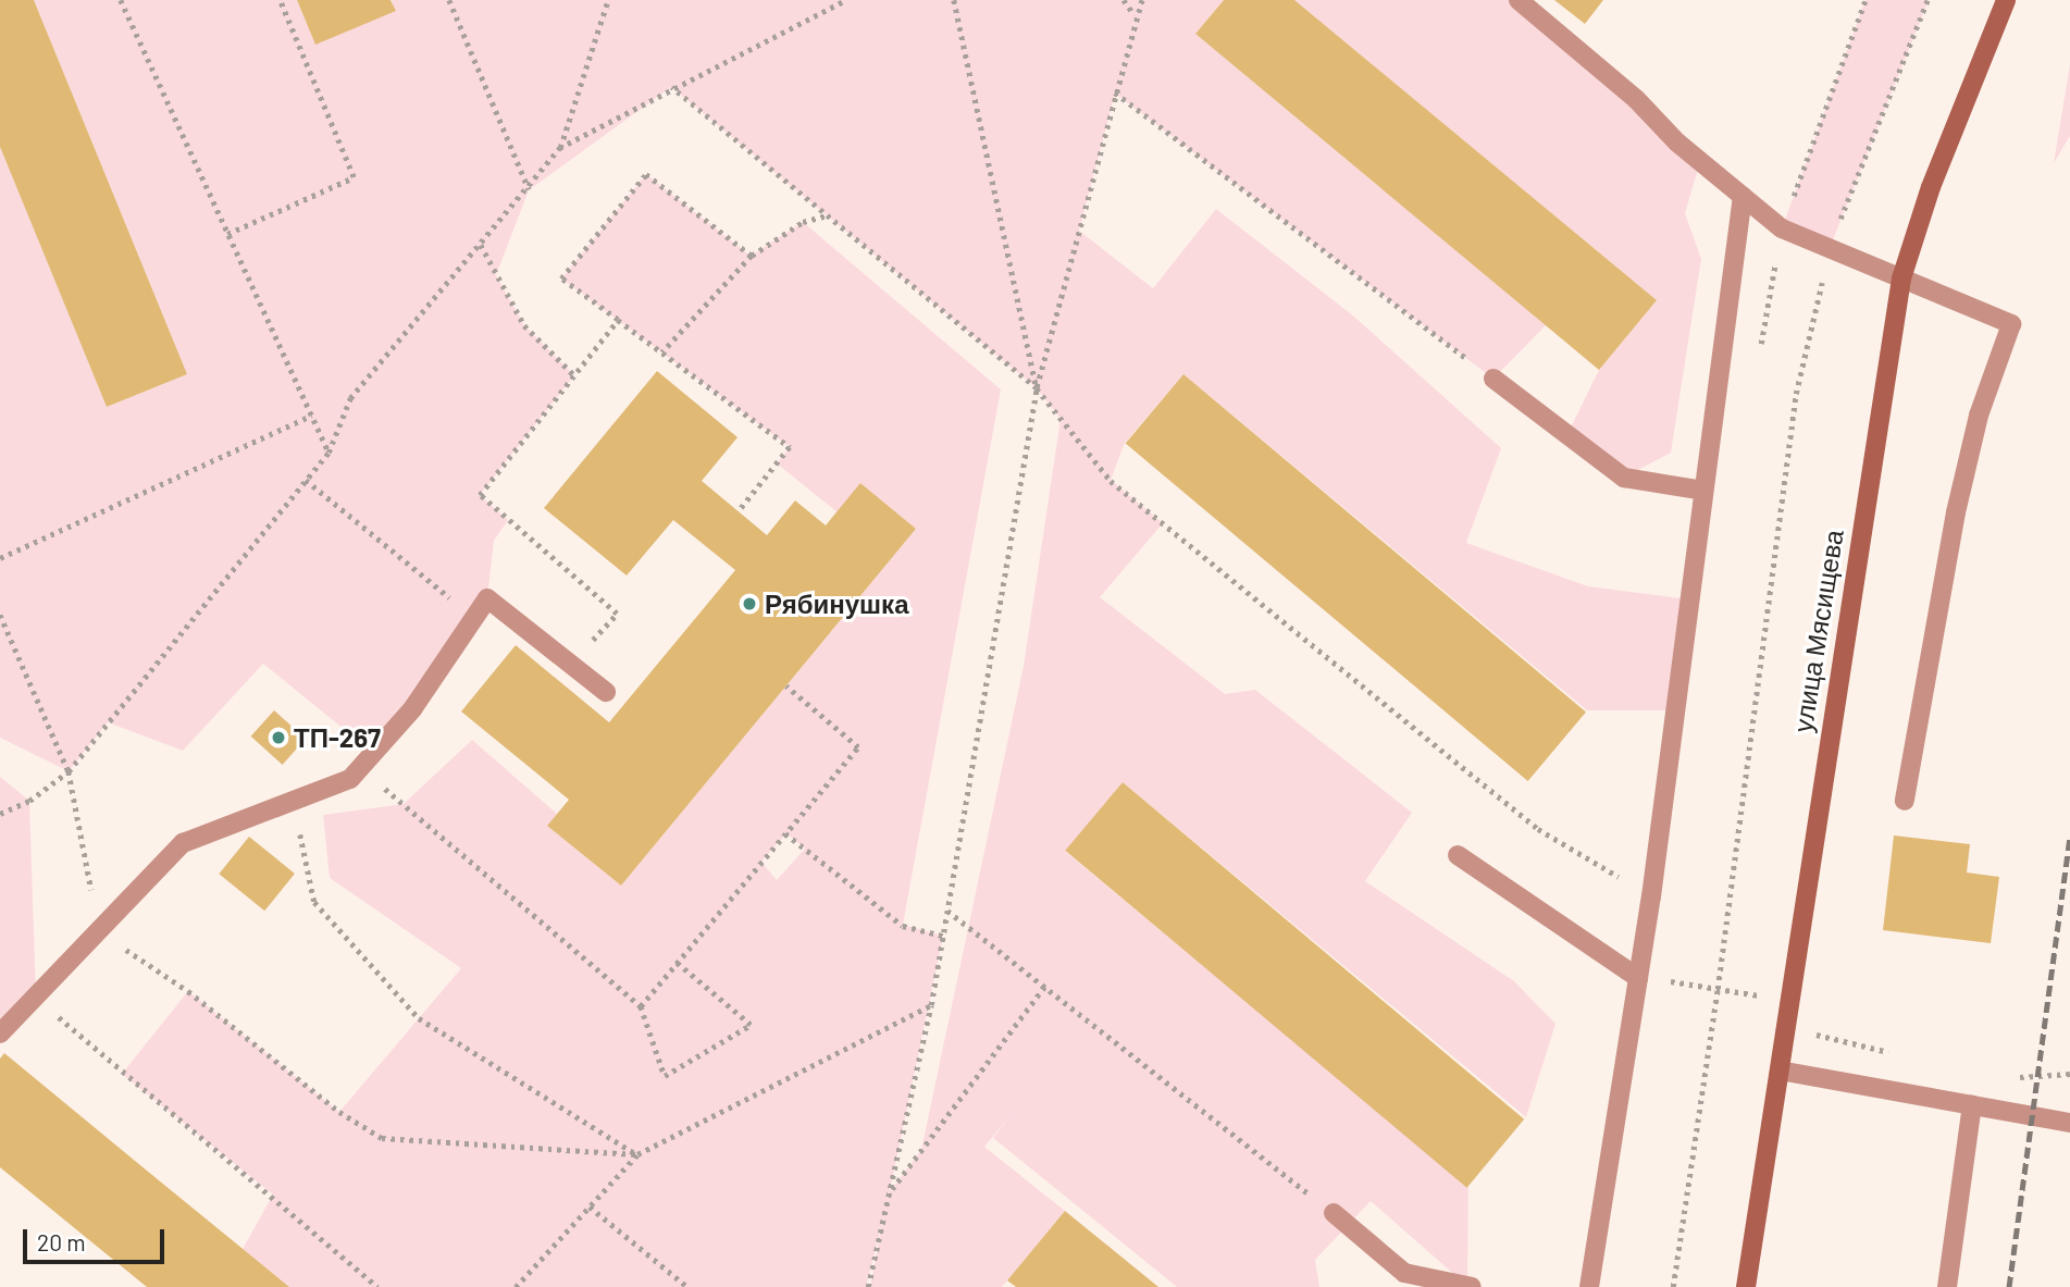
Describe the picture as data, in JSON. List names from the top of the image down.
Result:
{
  "streets": {
    "main road": ["улица Мясищева"]
  },
  "places": ["Рябинушка", "ТП-267"],
  "scale_bar": "20 m"
}
